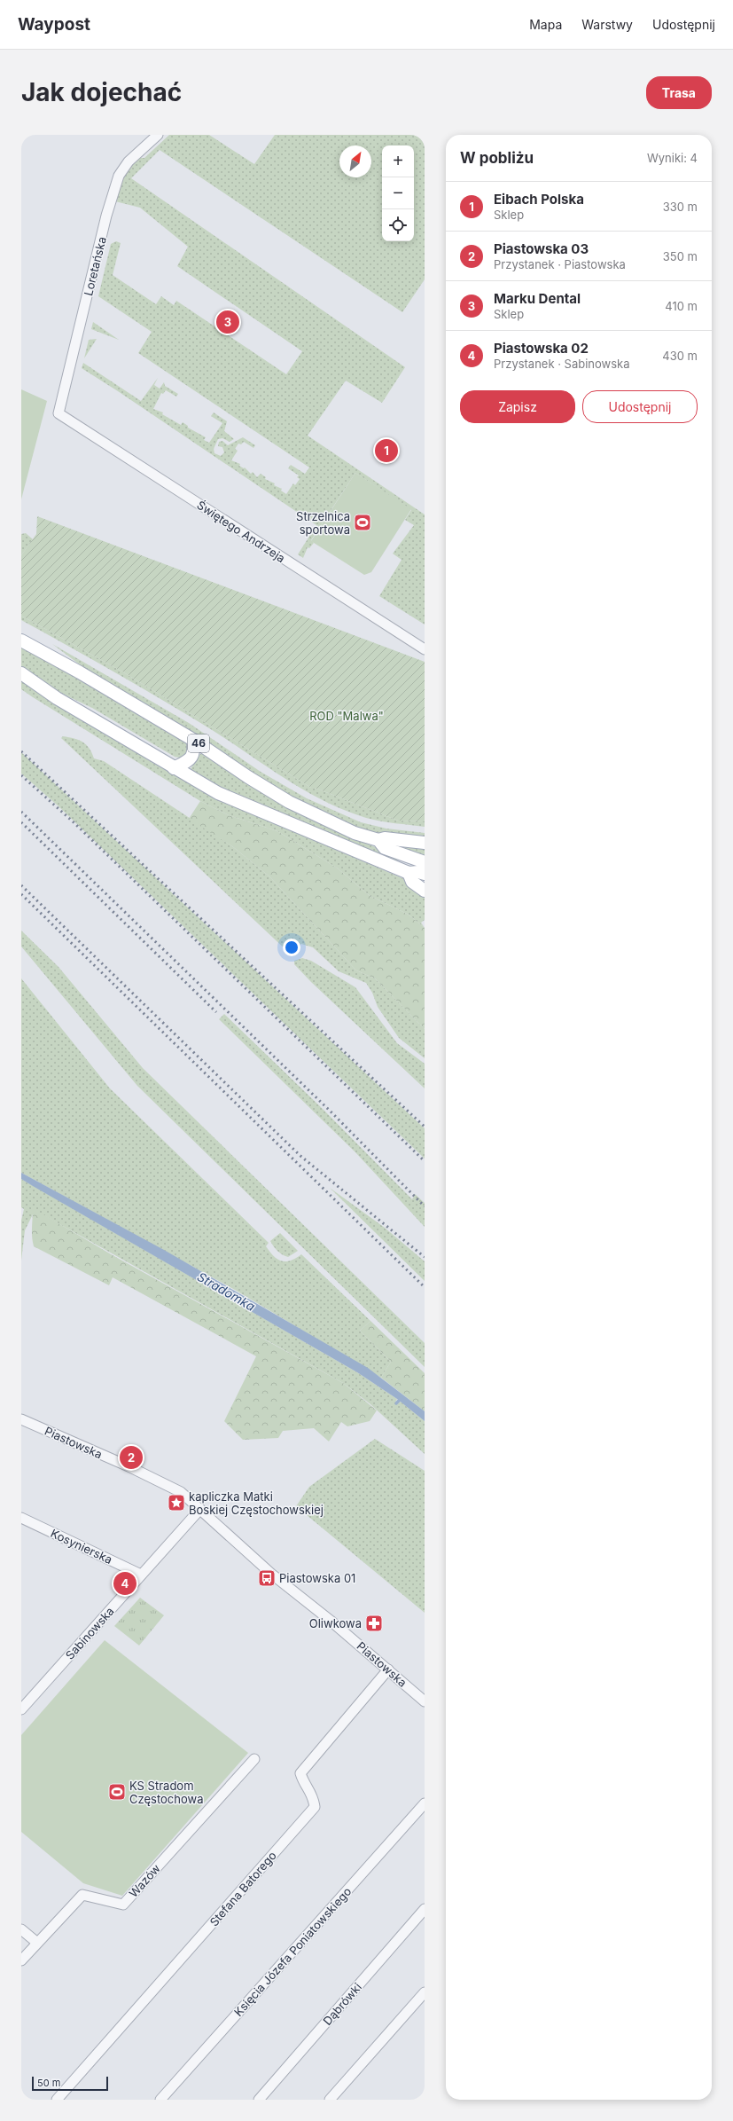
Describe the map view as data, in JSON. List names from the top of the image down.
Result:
{
  "streets": {
    "main road": ["46"],
    "street": [
      "Loretańska",
      "Świętego Andrzeja",
      "Piastowska",
      "Kosynierska",
      "Sabinowska",
      "Wazów",
      "Stefana Batorego",
      "Księcia Józefa Poniatowskiego",
      "Dąbrówki"
    ]
  },
  "crossings": [
    ["Loretańska", "Świętego Andrzeja"],
    ["Piastowska", "Sabinowska"],
    ["Piastowska", "Stefana Batorego"],
    ["Kosynierska", "Sabinowska"]
  ],
  "water": ["Stradomka"],
  "parks": ["ROD \"Malwa\""],
  "places": {
    "sports": ["Strzelnica sportowa", "KS Stradom Częstochowa"],
    "place": ["kapliczka Matki Boskiej Częstochowskiej"],
    "bus stop": ["Piastowska 01"],
    "pharmacy": ["Oliwkowa"]
  },
  "scale_bar": "50 m",
  "north": "top right",
  "page": {
    "header": "Waypost",
    "nav": ["Mapa", "Warstwy", "Udostępnij"],
    "buttons": [
      "Trasa",
      ["Zapisz", "Udostępnij"]
    ],
    "title": "Jak dojechać",
    "heading": ["W pobliżu", "Wyniki: 4"],
    "map_buttons": ["+", "−"],
    "list": [
      {
        "mark": "1",
        "name": "Eibach Polska",
        "note": "Sklep",
        "value": "330 m"
      },
      {
        "mark": "2",
        "name": "Piastowska 03",
        "note": "Przystanek · Piastowska",
        "value": "350 m"
      },
      {
        "mark": "3",
        "name": "Marku Dental",
        "note": "Sklep",
        "value": "410 m"
      },
      {
        "mark": "4",
        "name": "Piastowska 02",
        "note": "Przystanek · Sabinowska",
        "value": "430 m"
      }
    ],
    "pins": [
      "3",
      "1",
      "2",
      "4"
    ],
    "scale": "50 m"
  }
}
